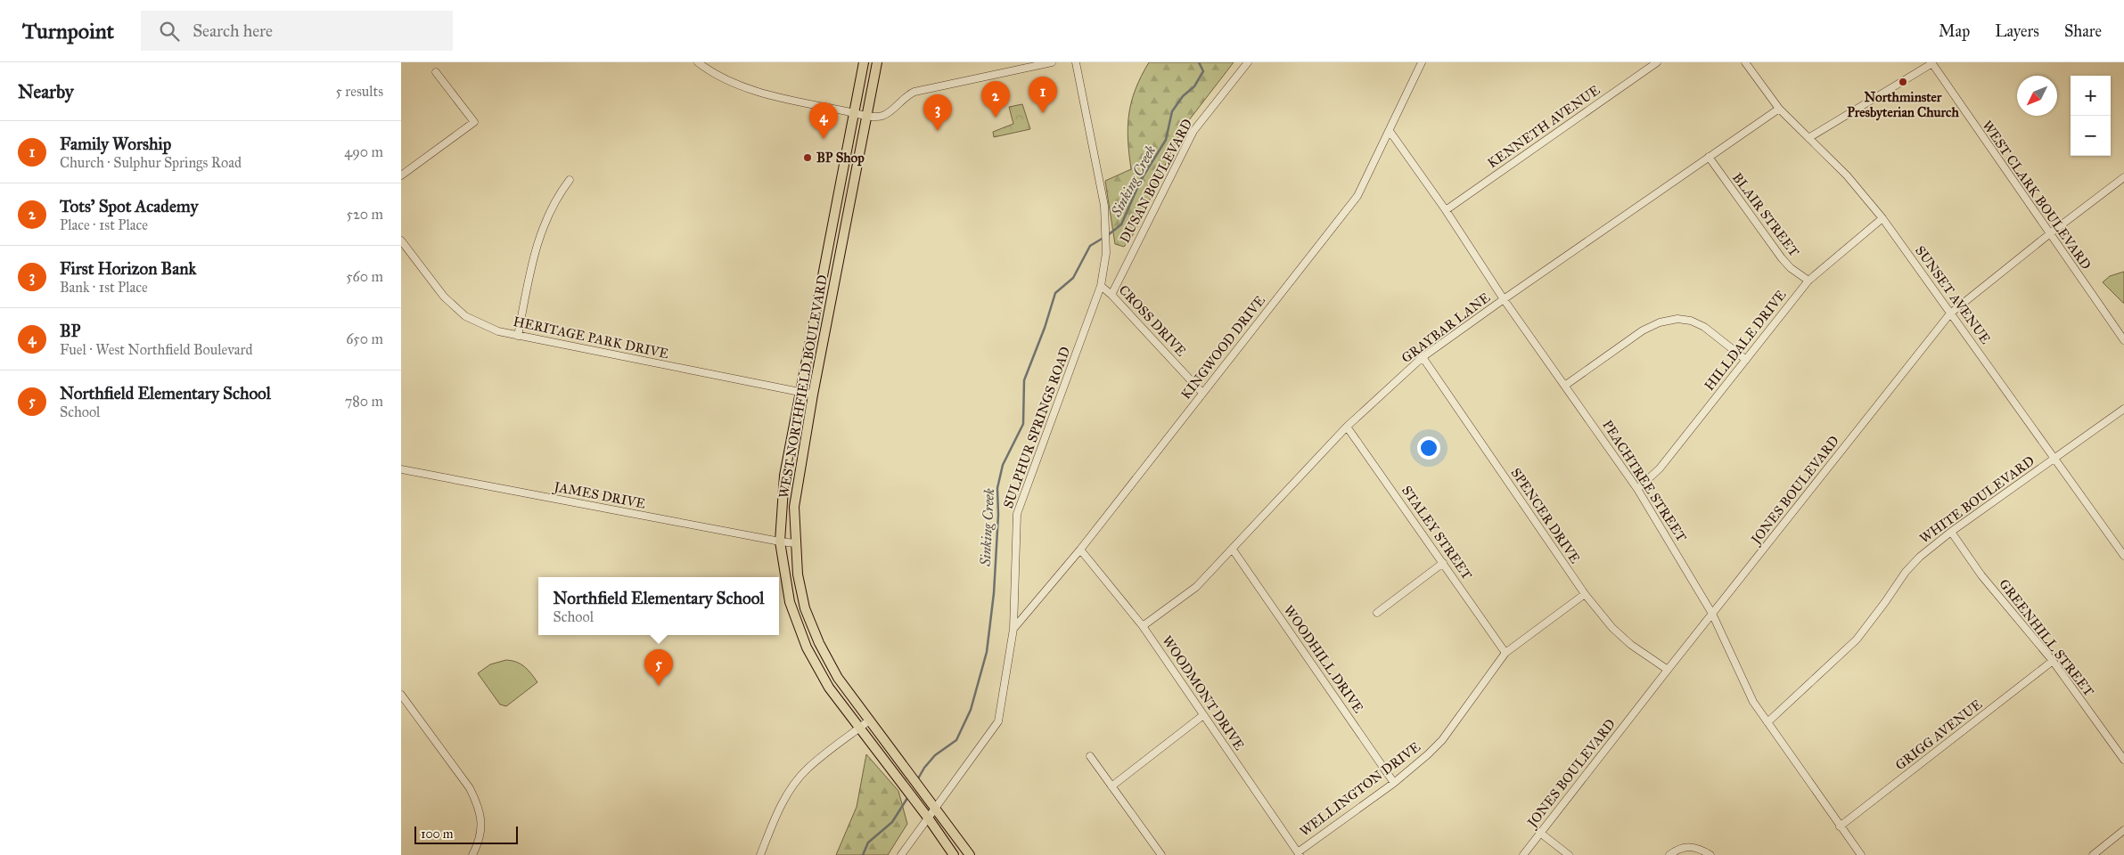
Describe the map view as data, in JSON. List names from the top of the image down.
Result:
{
  "streets": {
    "main road": ["WEST NORTHFIELD BOULEVARD"],
    "street": [
      "KENNETH AVENUE",
      "DUSAN BOULEVARD",
      "WEST CLARK BOULEVARD",
      "BLAIR STREET",
      "SUNSET AVENUE",
      "CROSS DRIVE",
      "GRAYBAR LANE",
      "HERITAGE PARK DRIVE",
      "HILLDALE DRIVE",
      "KINGWOOD DRIVE",
      "SULPHUR SPRINGS ROAD",
      "PEACHTREE STREET",
      "JONES BOULEVARD",
      "JAMES DRIVE",
      "WHITE BOULEVARD",
      "SPENCER DRIVE",
      "STALEY STREET",
      "GREENHILL STREET",
      "WOODHILL DRIVE",
      "WOODMONT DRIVE",
      "GRIGG AVENUE",
      "WELLINGTON DRIVE"
    ]
  },
  "crossings": [
    ["KENNETH AVENUE", "PEACHTREE STREET"],
    ["DUSAN BOULEVARD", "CROSS DRIVE"],
    ["WEST CLARK BOULEVARD", "JONES BOULEVARD"],
    ["BLAIR STREET", "GRAYBAR LANE"],
    ["BLAIR STREET", "HILLDALE DRIVE"],
    ["SUNSET AVENUE", "GRAYBAR LANE"],
    ["SUNSET AVENUE", "HILLDALE DRIVE"],
    ["SUNSET AVENUE", "JONES BOULEVARD"],
    ["SUNSET AVENUE", "WHITE BOULEVARD"],
    ["CROSS DRIVE", "KINGWOOD DRIVE"],
    ["CROSS DRIVE", "SULPHUR SPRINGS ROAD"],
    ["GRAYBAR LANE", "PEACHTREE STREET"],
    ["GRAYBAR LANE", "SPENCER DRIVE"],
    ["GRAYBAR LANE", "STALEY STREET"],
    ["GRAYBAR LANE", "WOODHILL DRIVE"],
    ["GRAYBAR LANE", "WOODMONT DRIVE"],
    ["HERITAGE PARK DRIVE", "WEST NORTHFIELD BOULEVARD"],
    ["HILLDALE DRIVE", "PEACHTREE STREET"],
    ["KINGWOOD DRIVE", "SULPHUR SPRINGS ROAD"],
    ["KINGWOOD DRIVE", "PEACHTREE STREET"],
    ["KINGWOOD DRIVE", "WOODMONT DRIVE"],
    ["WEST NORTHFIELD BOULEVARD", "SULPHUR SPRINGS ROAD"],
    ["WEST NORTHFIELD BOULEVARD", "JAMES DRIVE"],
    ["PEACHTREE STREET", "JONES BOULEVARD"],
    ["PEACHTREE STREET", "WHITE BOULEVARD"],
    ["PEACHTREE STREET", "GRIGG AVENUE"],
    ["JONES BOULEVARD", "SPENCER DRIVE"],
    ["WHITE BOULEVARD", "GREENHILL STREET"],
    ["SPENCER DRIVE", "WELLINGTON DRIVE"],
    ["STALEY STREET", "WELLINGTON DRIVE"],
    ["GREENHILL STREET", "GRIGG AVENUE"],
    ["WOODHILL DRIVE", "WELLINGTON DRIVE"],
    ["WOODMONT DRIVE", "WELLINGTON DRIVE"]
  ],
  "water": ["Sinking Creek"],
  "places": ["Northminster Presbyterian Church", "BP Shop"],
  "scale_bar": "100 m",
  "north": "bottom left",
  "page": {
    "header": "Turnpoint",
    "search": "Search here",
    "nav": ["Map", "Layers", "Share"],
    "heading": ["Nearby", "5 results"],
    "map_buttons": ["+", "−"],
    "pins": [
      "1",
      "2",
      "3",
      "4",
      "5"
    ],
    "list": [
      {
        "mark": "1",
        "name": "Family Worship",
        "note": "Church · Sulphur Springs Road",
        "value": "490 m"
      },
      {
        "mark": "2",
        "name": "Tots' Spot Academy",
        "note": "Place · 1st Place",
        "value": "520 m"
      },
      {
        "mark": "3",
        "name": "First Horizon Bank",
        "note": "Bank · 1st Place",
        "value": "560 m"
      },
      {
        "mark": "4",
        "name": "BP",
        "note": "Fuel · West Northfield Boulevard",
        "value": "650 m"
      },
      {
        "mark": "5",
        "name": "Northfield Elementary School",
        "note": "School",
        "value": "780 m"
      }
    ],
    "popup": ["Northfield Elementary School", "School"],
    "scale": "100 m"
  }
}
